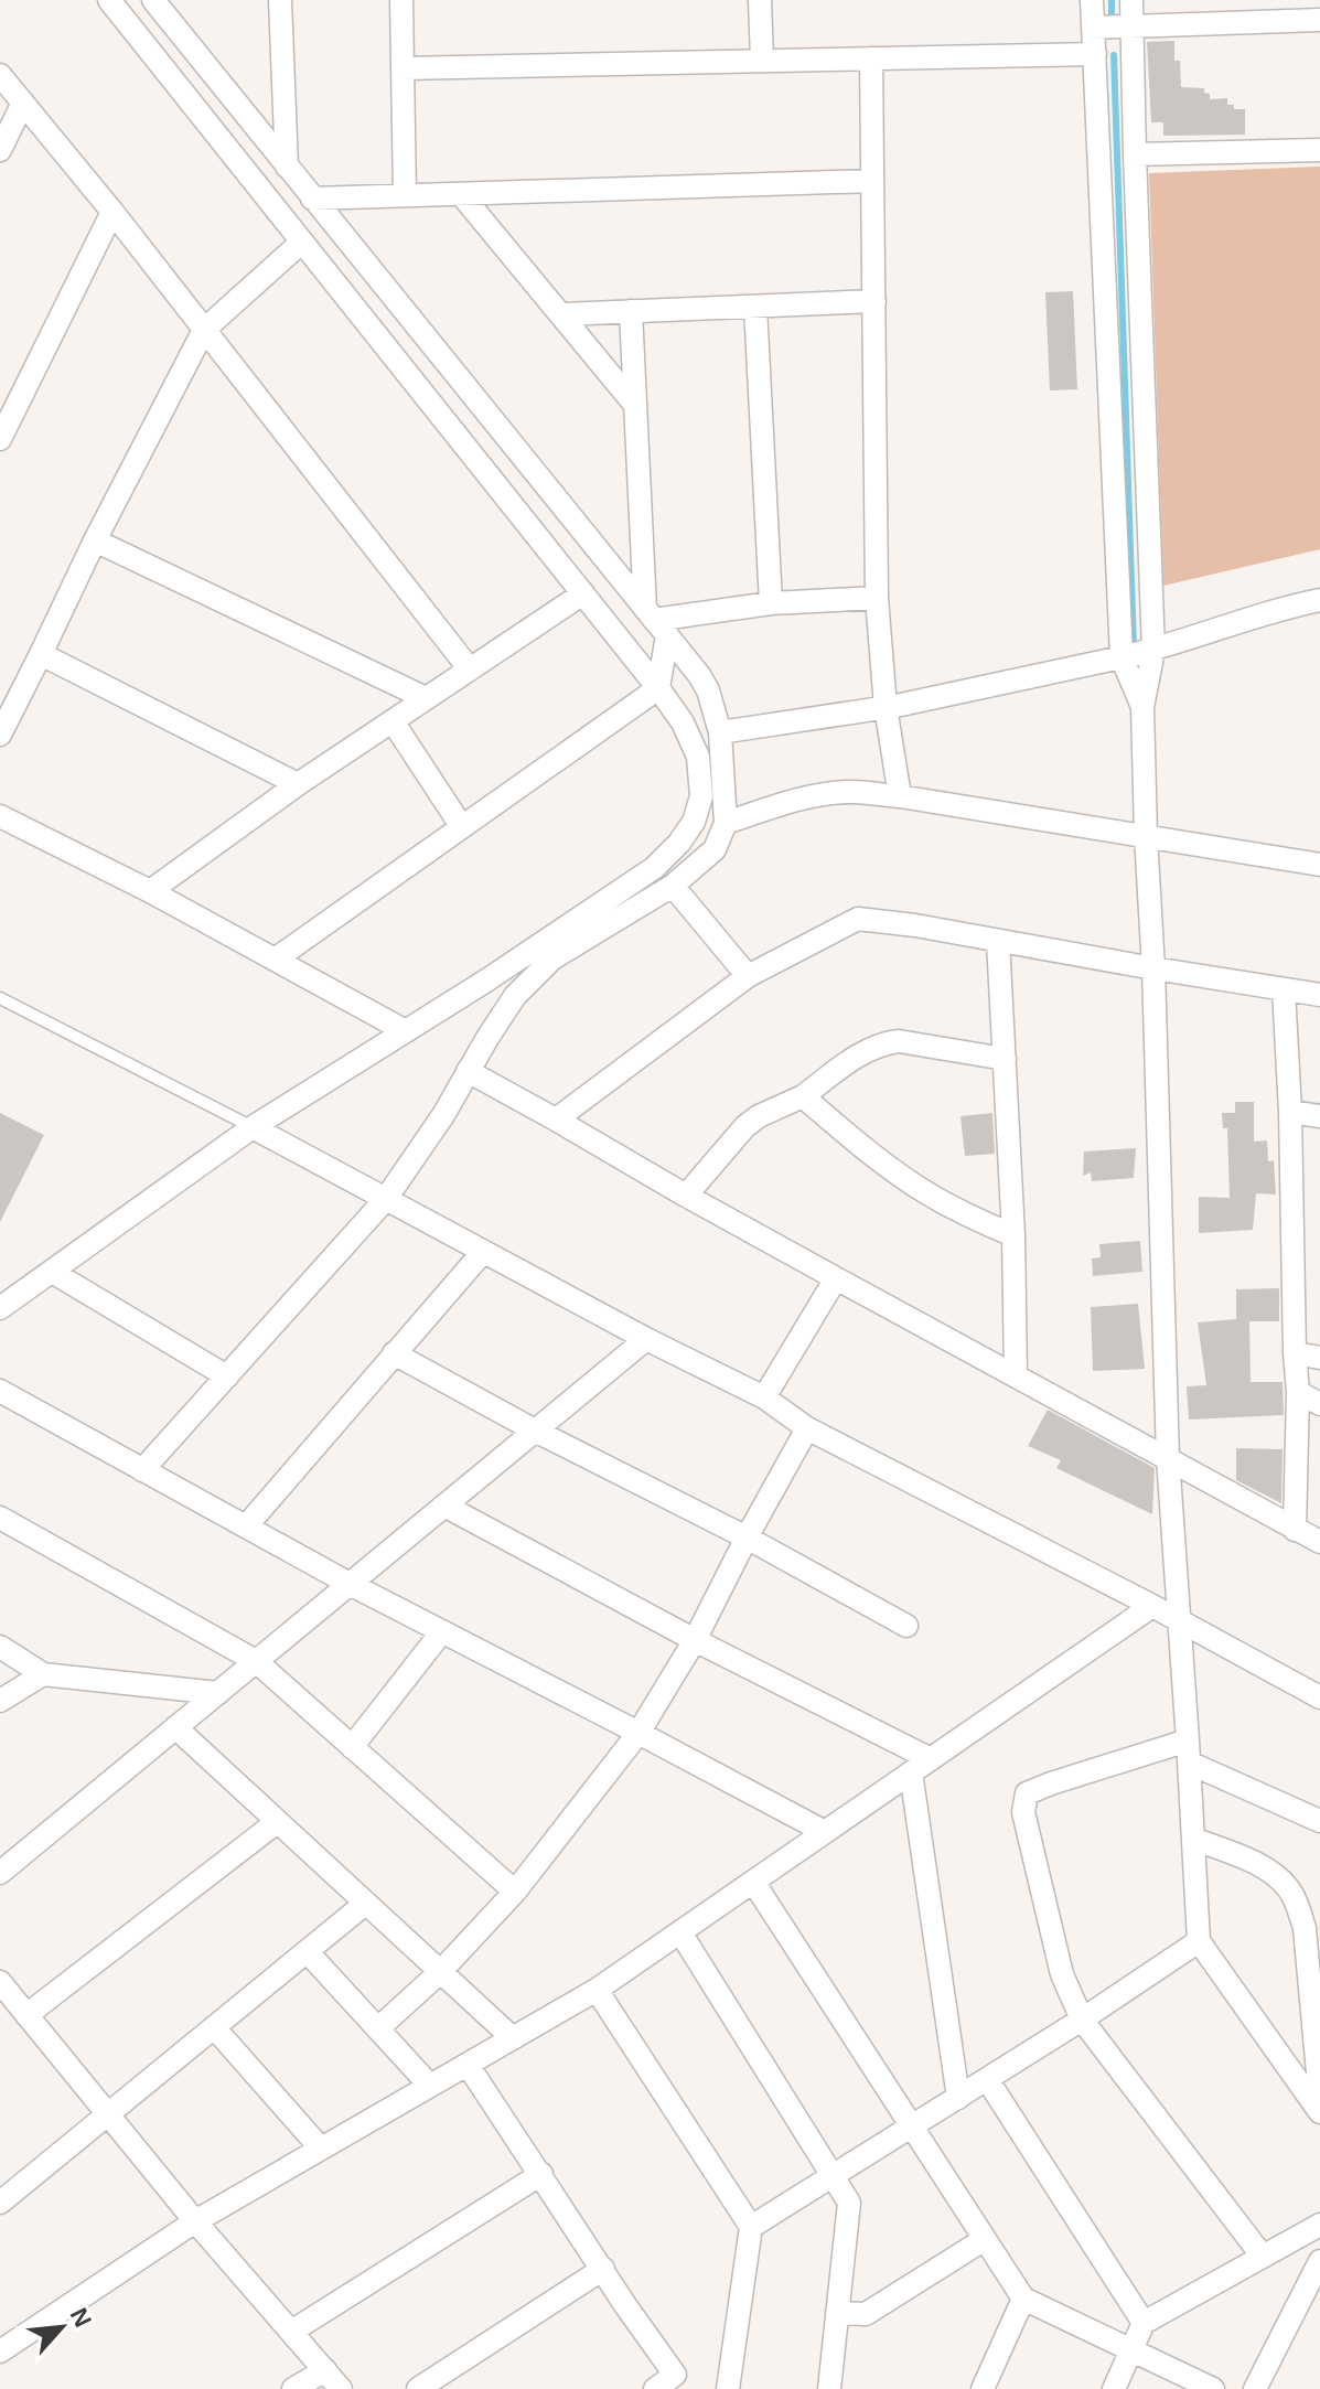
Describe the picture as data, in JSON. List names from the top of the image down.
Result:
{
  "north": "top right"
}
